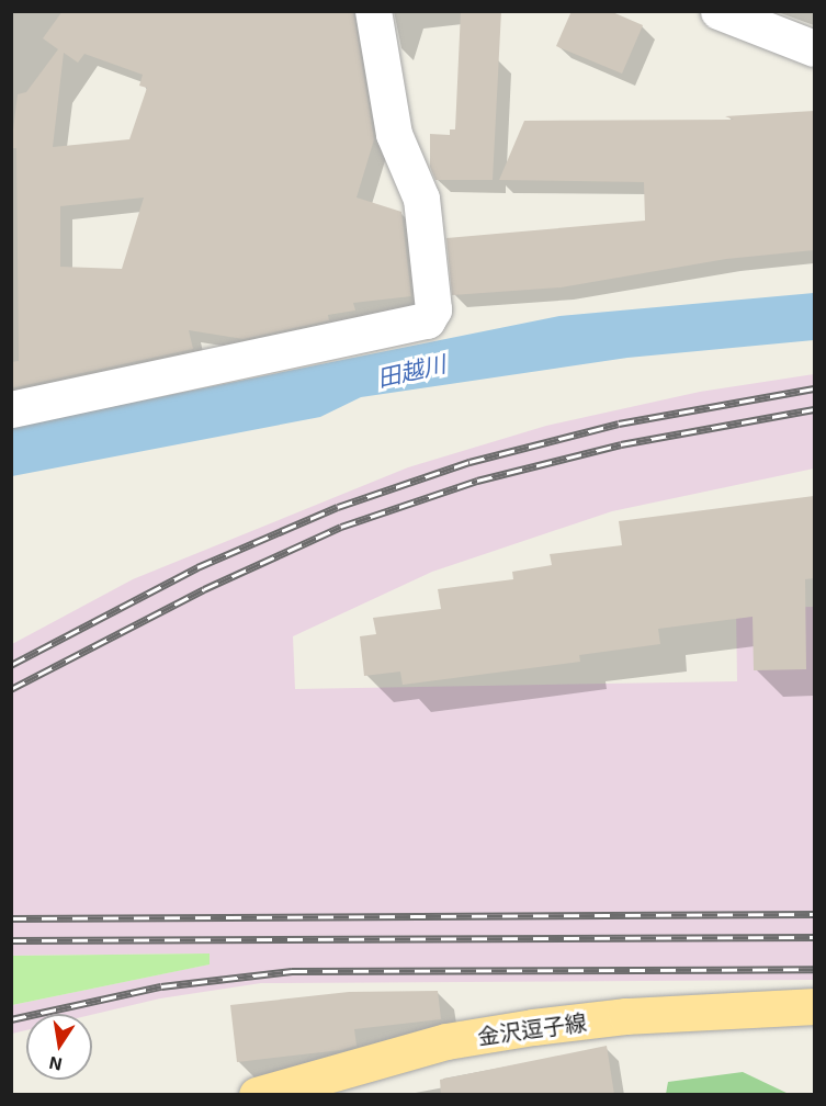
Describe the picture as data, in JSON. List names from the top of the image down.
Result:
{
  "streets": {
    "main road": ["金沢逗子線"]
  },
  "water": ["田越川"],
  "north": "bottom"
}
